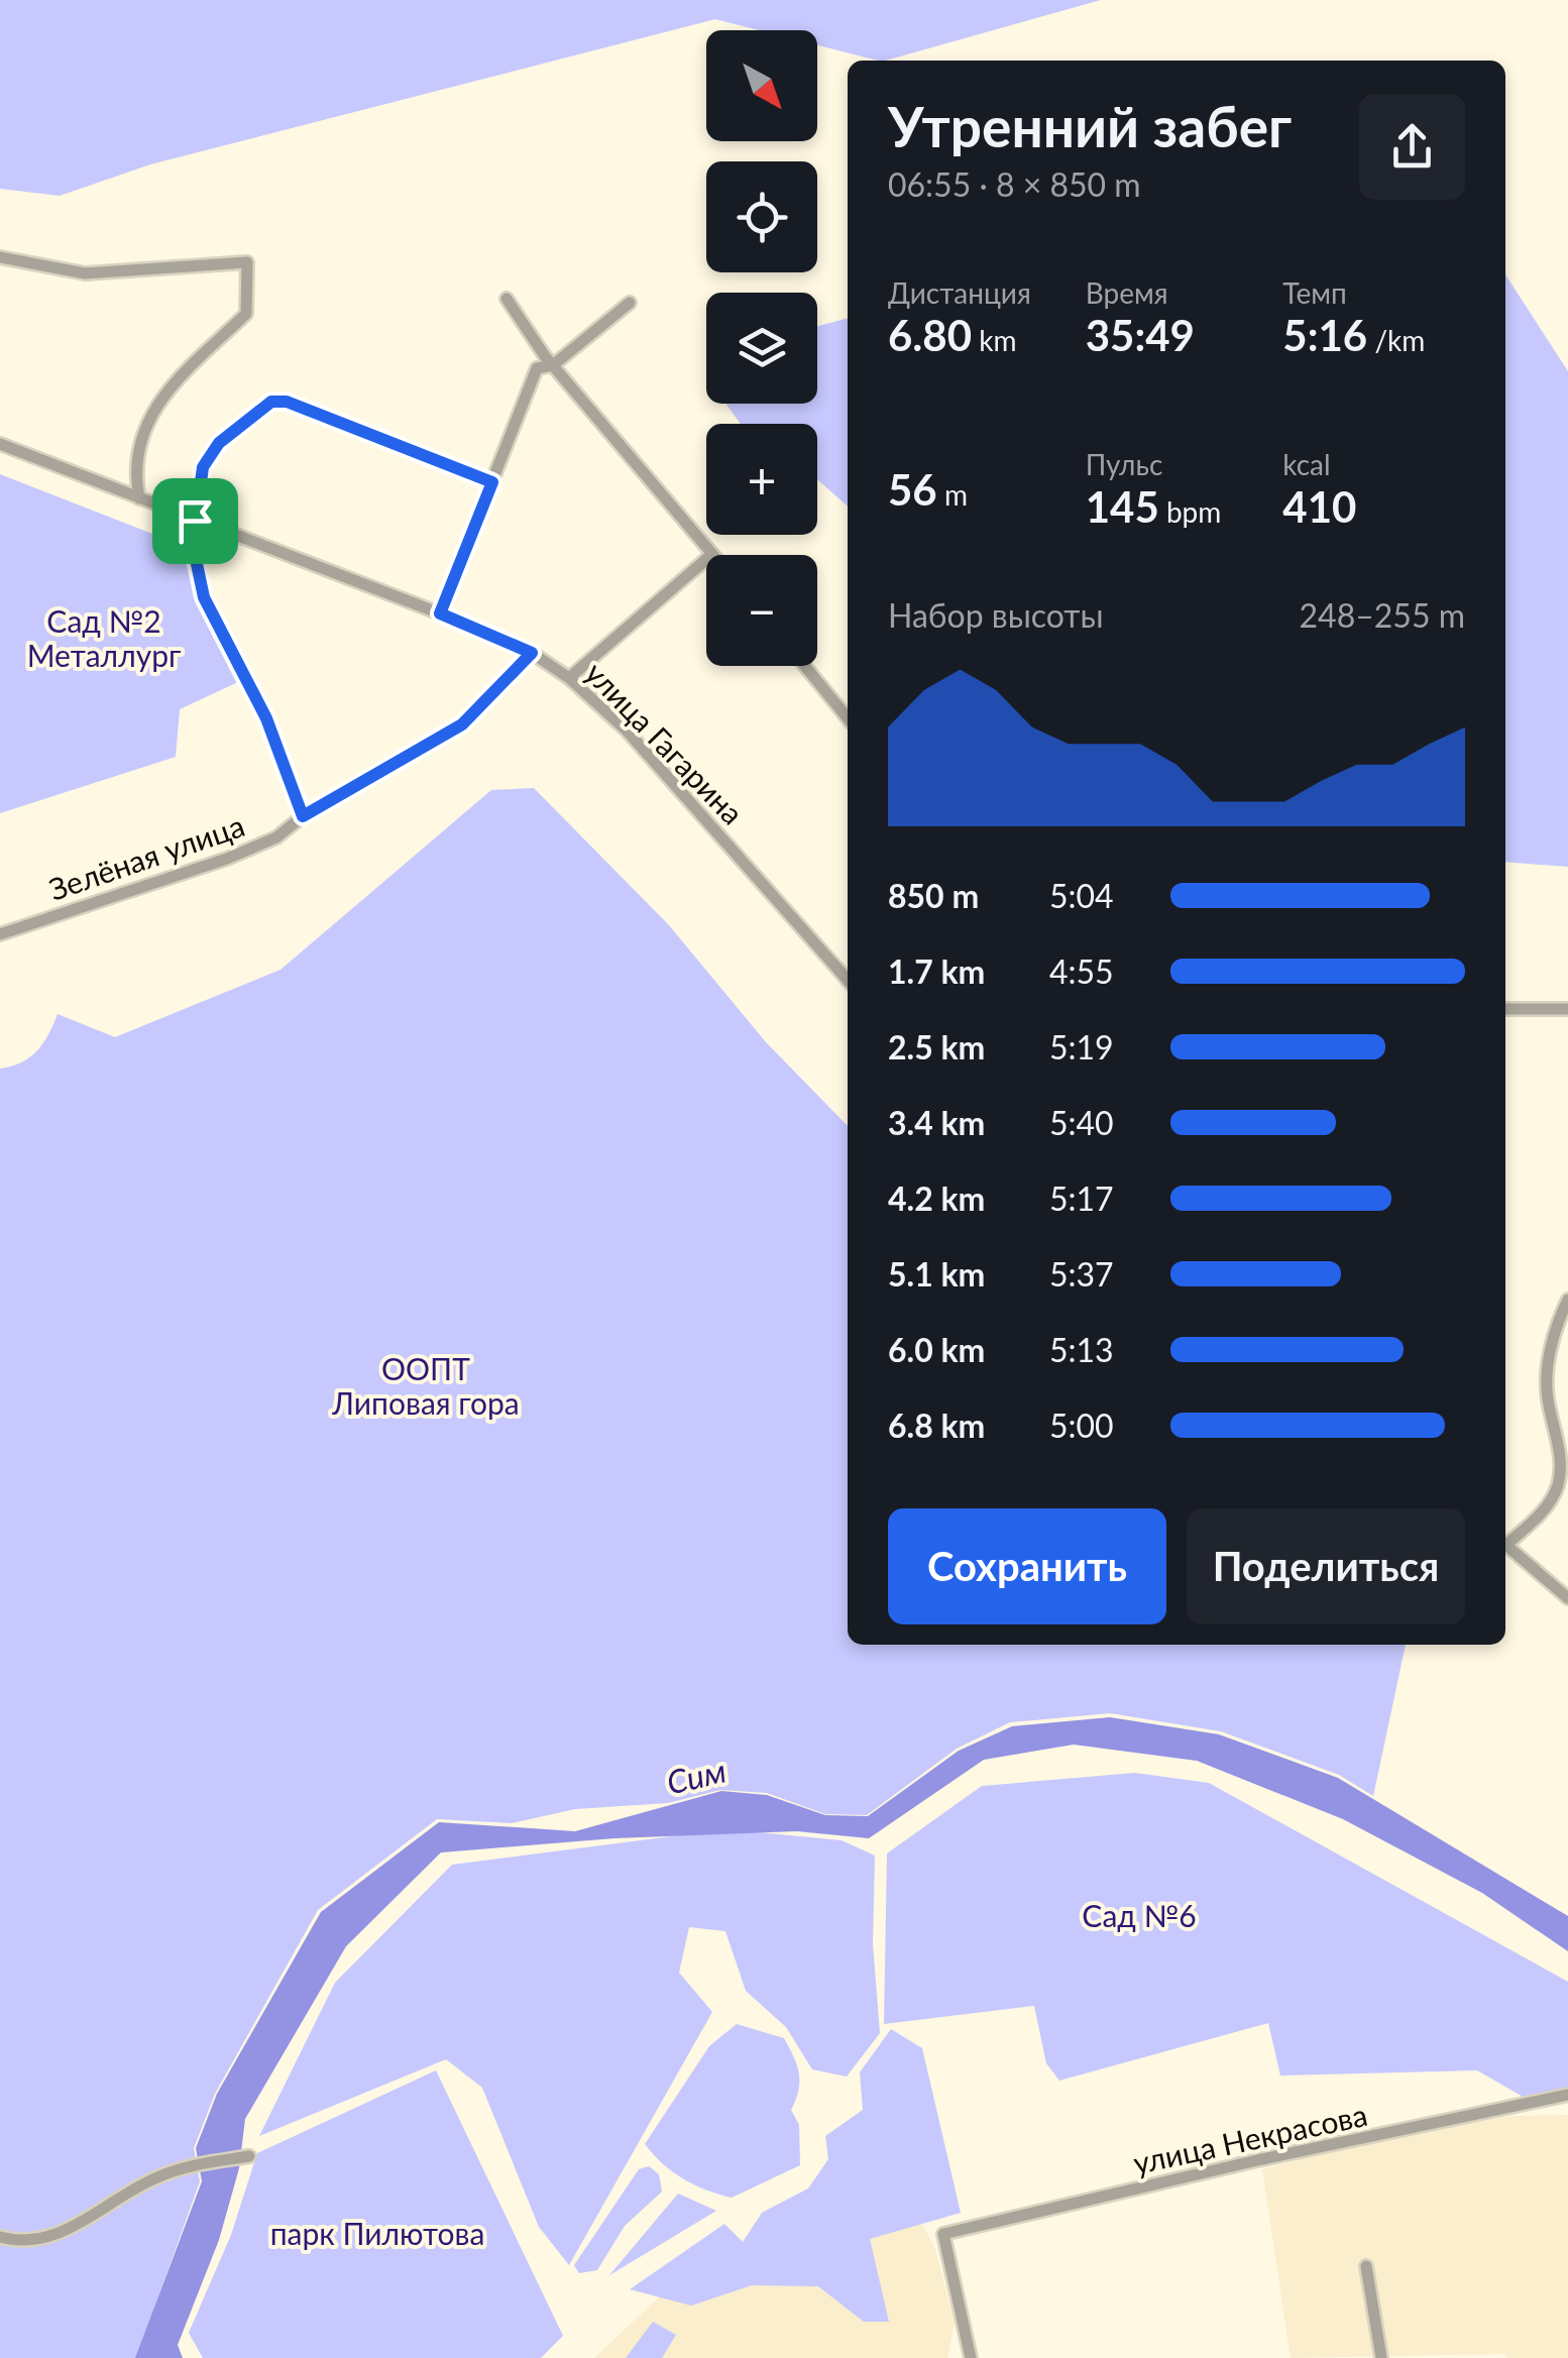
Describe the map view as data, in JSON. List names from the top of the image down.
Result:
{
  "streets": {
    "street": ["улица Гагарина", "Зелёная улица", "улица Некрасова"]
  },
  "crossings": [
    ["улица Гагарина", "Зелёная улица"]
  ],
  "water": ["Сим"],
  "parks": [
    "Сад №2 Металлург",
    "ООПТ Липовая гора",
    "Сад №6",
    "парк Пилютова"
  ],
  "north": "bottom right",
  "page": {
    "map_buttons": ["+", "−"],
    "heading": ["Утренний забег", "06:55 · 8 × 850 m"],
    "stats": [
      ["Дистанция", "6.80 km"],
      ["Время", "35:49"],
      ["Темп", "5:16 /km"],
      ["56 m"],
      ["Пульс", "145 bpm"],
      ["kcal", "410"]
    ],
    "chart": ["Набор высоты", "248–255 m"],
    "list": [
      {
        "name": "850 m",
        "note": "5:04"
      },
      {
        "name": "1.7 km",
        "note": "4:55"
      },
      {
        "name": "2.5 km",
        "note": "5:19"
      },
      {
        "name": "3.4 km",
        "note": "5:40"
      },
      {
        "name": "4.2 km",
        "note": "5:17"
      },
      {
        "name": "5.1 km",
        "note": "5:37"
      },
      {
        "name": "6.0 km",
        "note": "5:13"
      },
      {
        "name": "6.8 km",
        "note": "5:00"
      }
    ],
    "buttons": ["Сохранить", "Поделиться"]
  }
}
